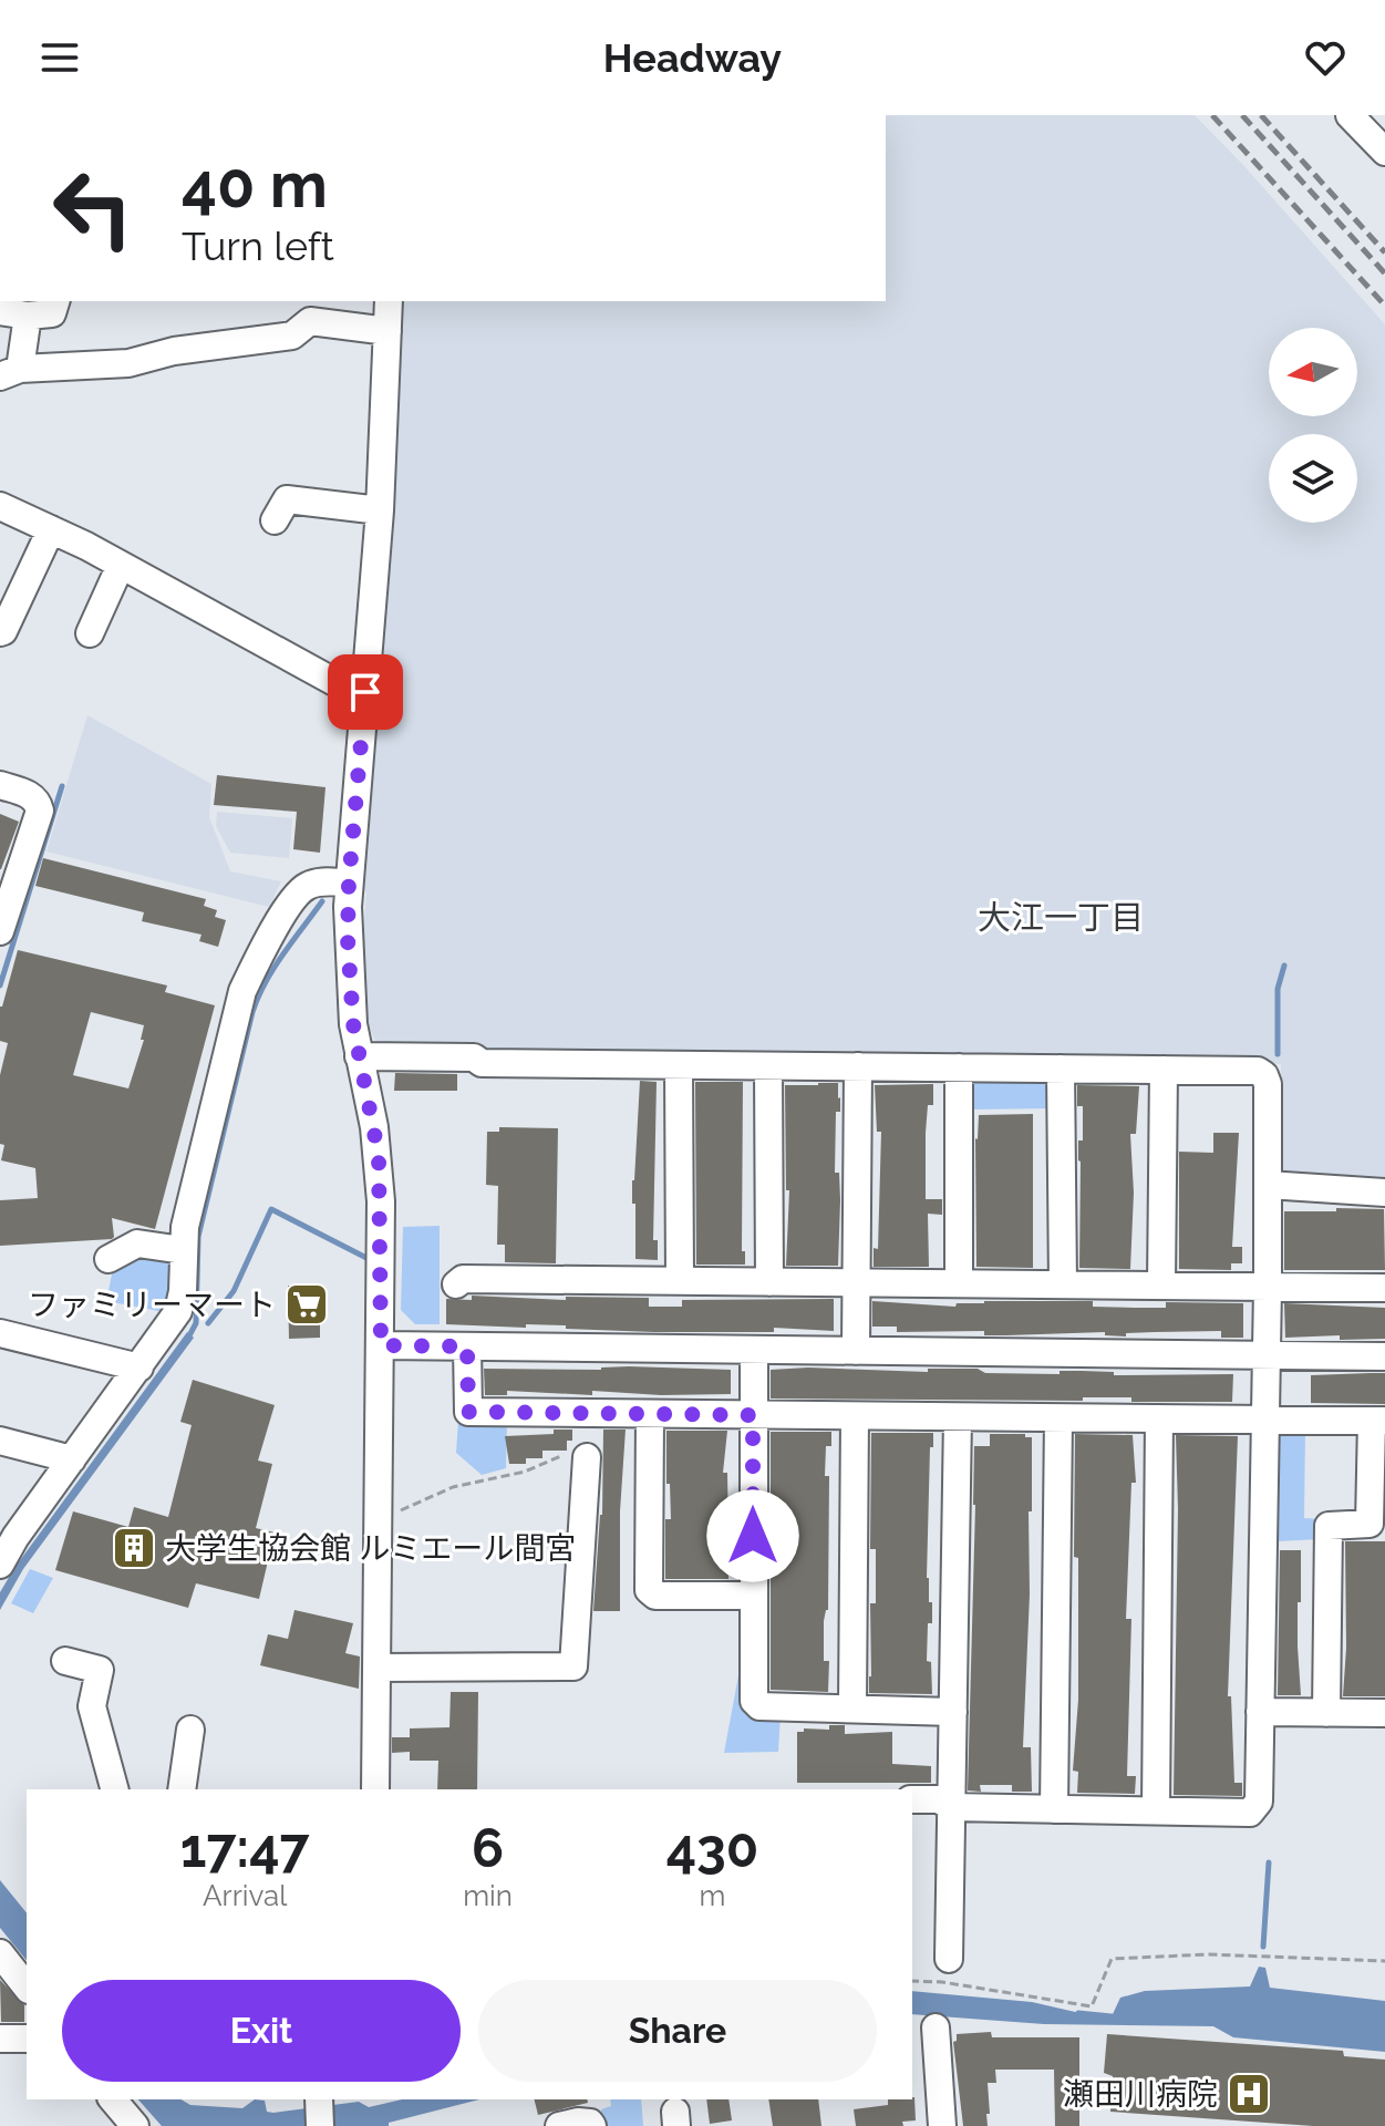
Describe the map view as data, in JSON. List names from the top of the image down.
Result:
{
  "districts": ["大江一丁目"],
  "places": {
    "supermarket": ["ファミリーマート"],
    "building": ["大学生協会館 ルミエール間宮"],
    "hospital": ["瀬田川病院"]
  },
  "north": "left",
  "page": {
    "header": "Headway",
    "turn": ["40 m", "Turn left"],
    "eta": [
      "17:47",
      "Arrival",
      "6",
      "min",
      "430",
      "m"
    ],
    "buttons": ["Exit", "Share"]
  }
}
